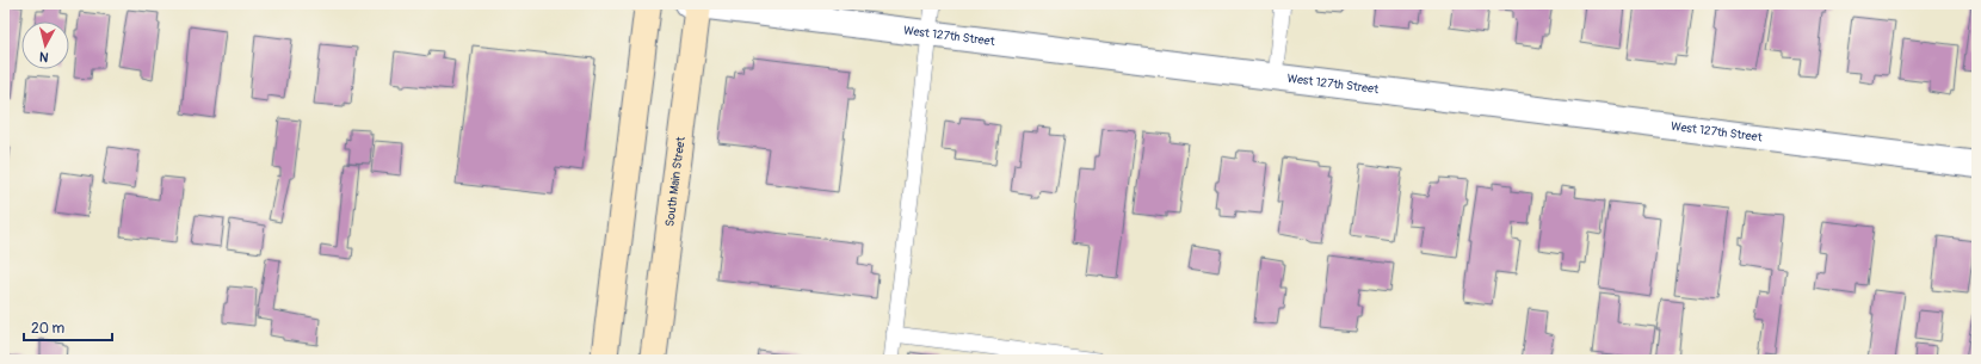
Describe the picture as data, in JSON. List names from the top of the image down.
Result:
{
  "streets": {
    "main road": ["South Main Street"],
    "street": ["West 127th Street"]
  },
  "crossings": [
    ["West 127th Street", "South Main Street"]
  ],
  "scale_bar": "20 m",
  "north": "bottom"
}
